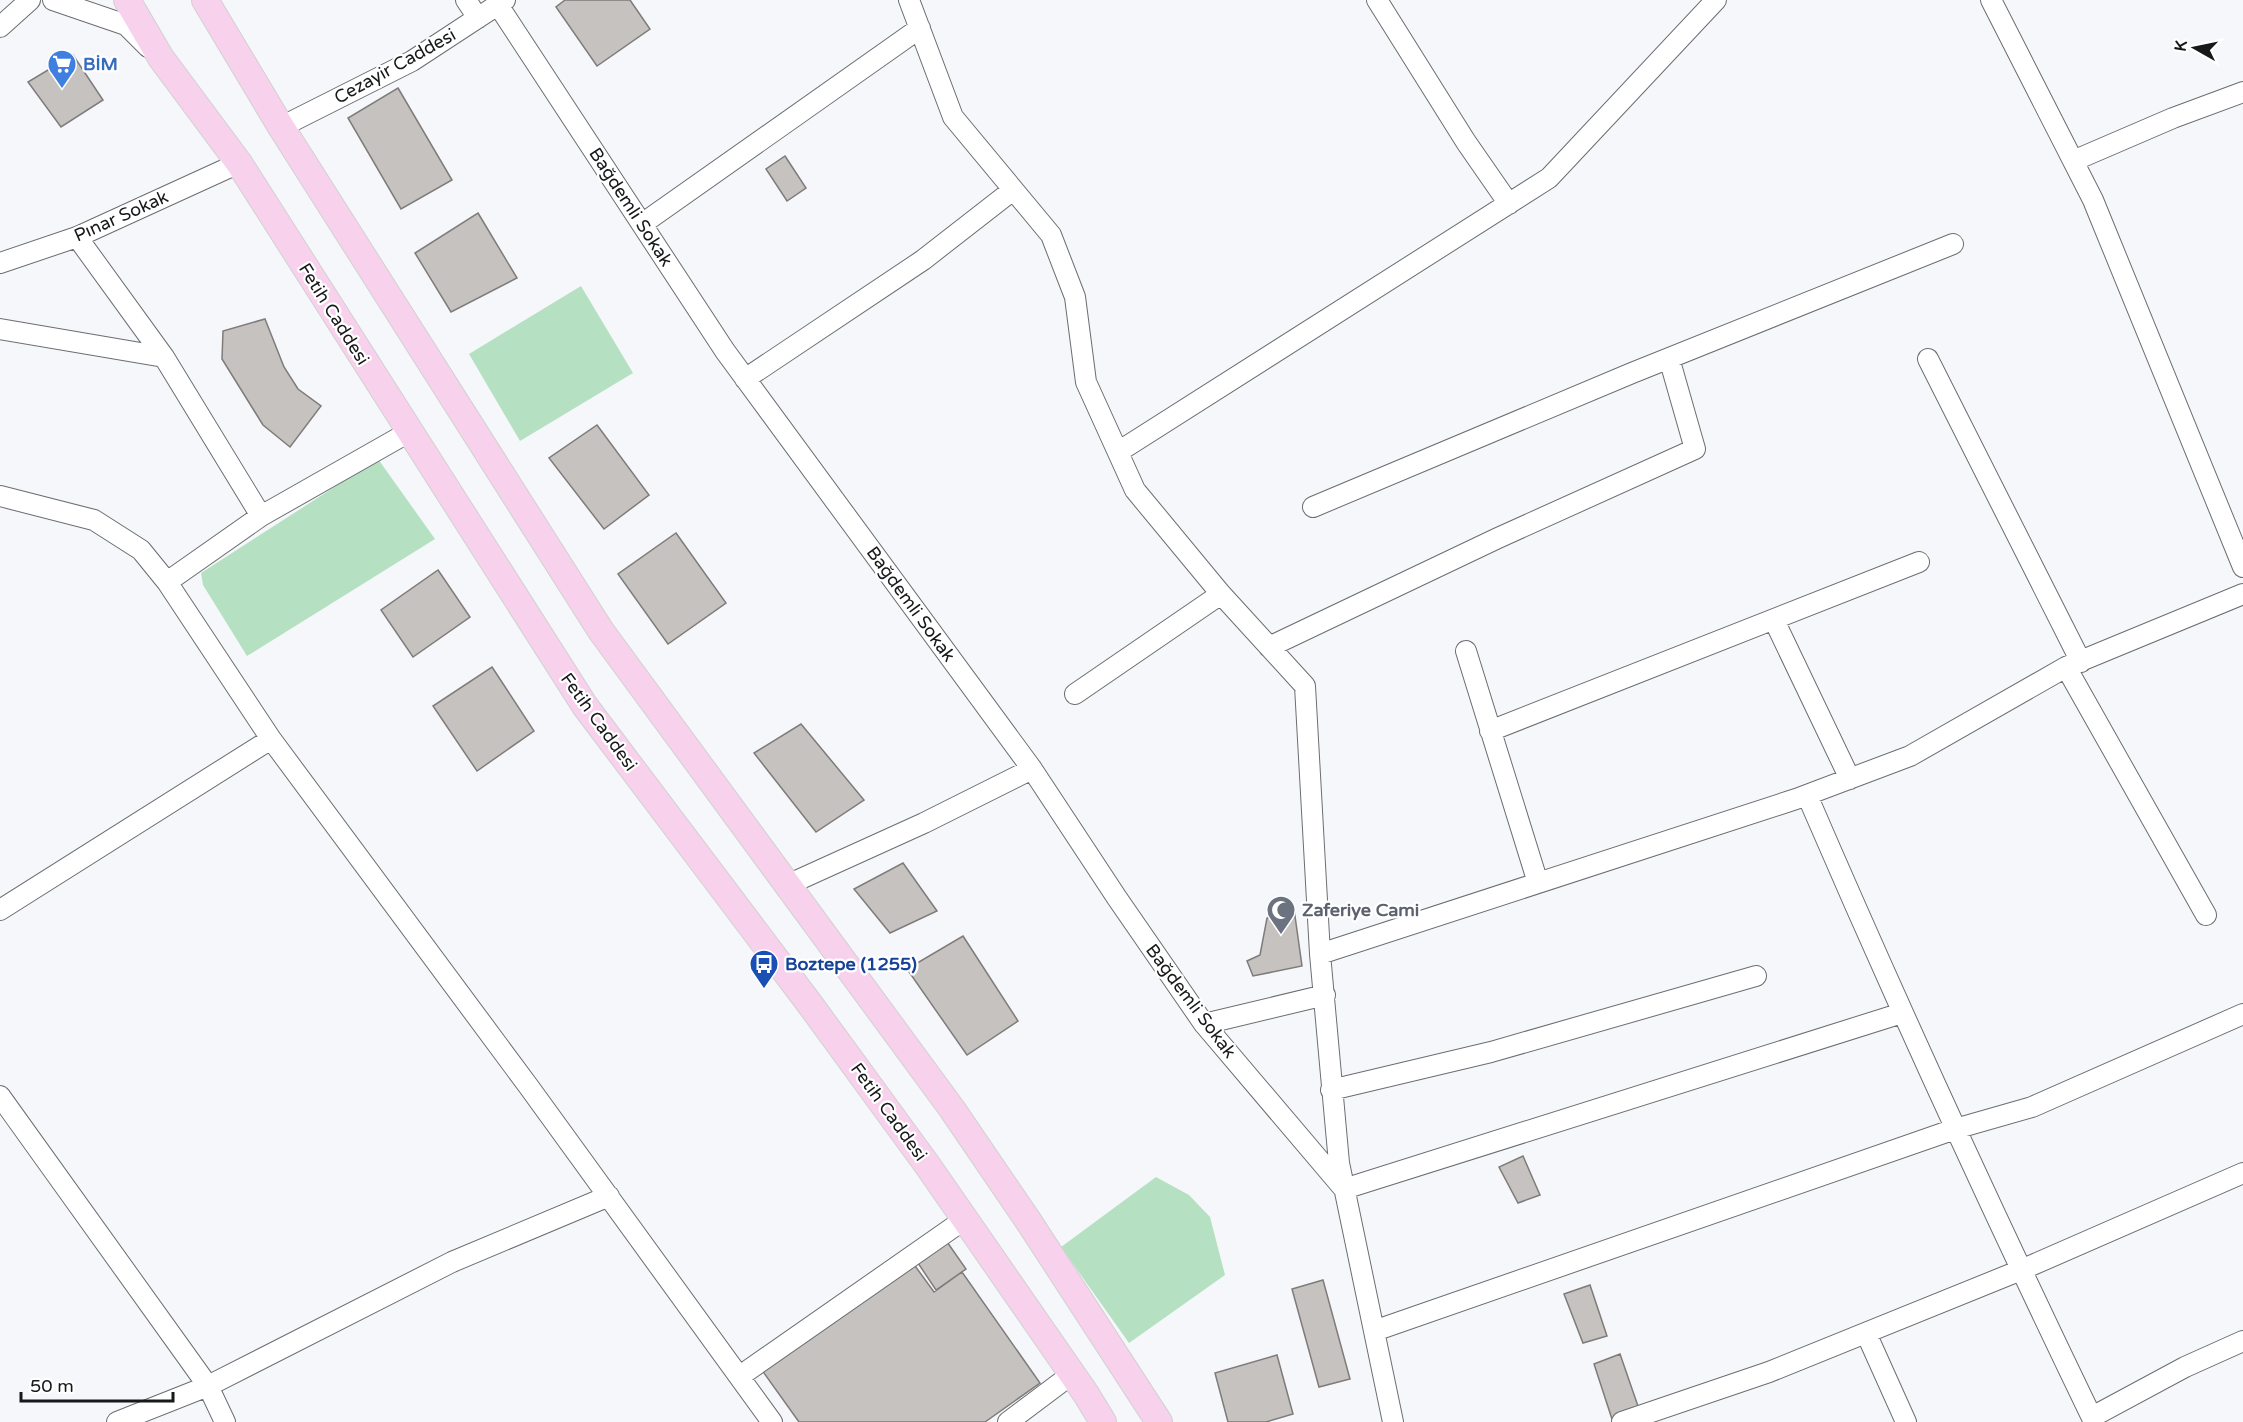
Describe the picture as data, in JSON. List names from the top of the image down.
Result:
{
  "streets": {
    "main road": ["Fetih Caddesi"],
    "street": ["Cezayir Caddesi", "Bağdemli Sokak", "Pınar Sokak"]
  },
  "crossings": [
    ["Cezayir Caddesi", "Bağdemli Sokak"],
    ["Pınar Sokak", "Fetih Caddesi"]
  ],
  "places": {
    "supermarket": ["BİM"],
    "mosque": ["Zaferiye Cami"],
    "bus stop": ["Boztepe (1255)"]
  },
  "scale_bar": "50 m",
  "north": "left"
}
